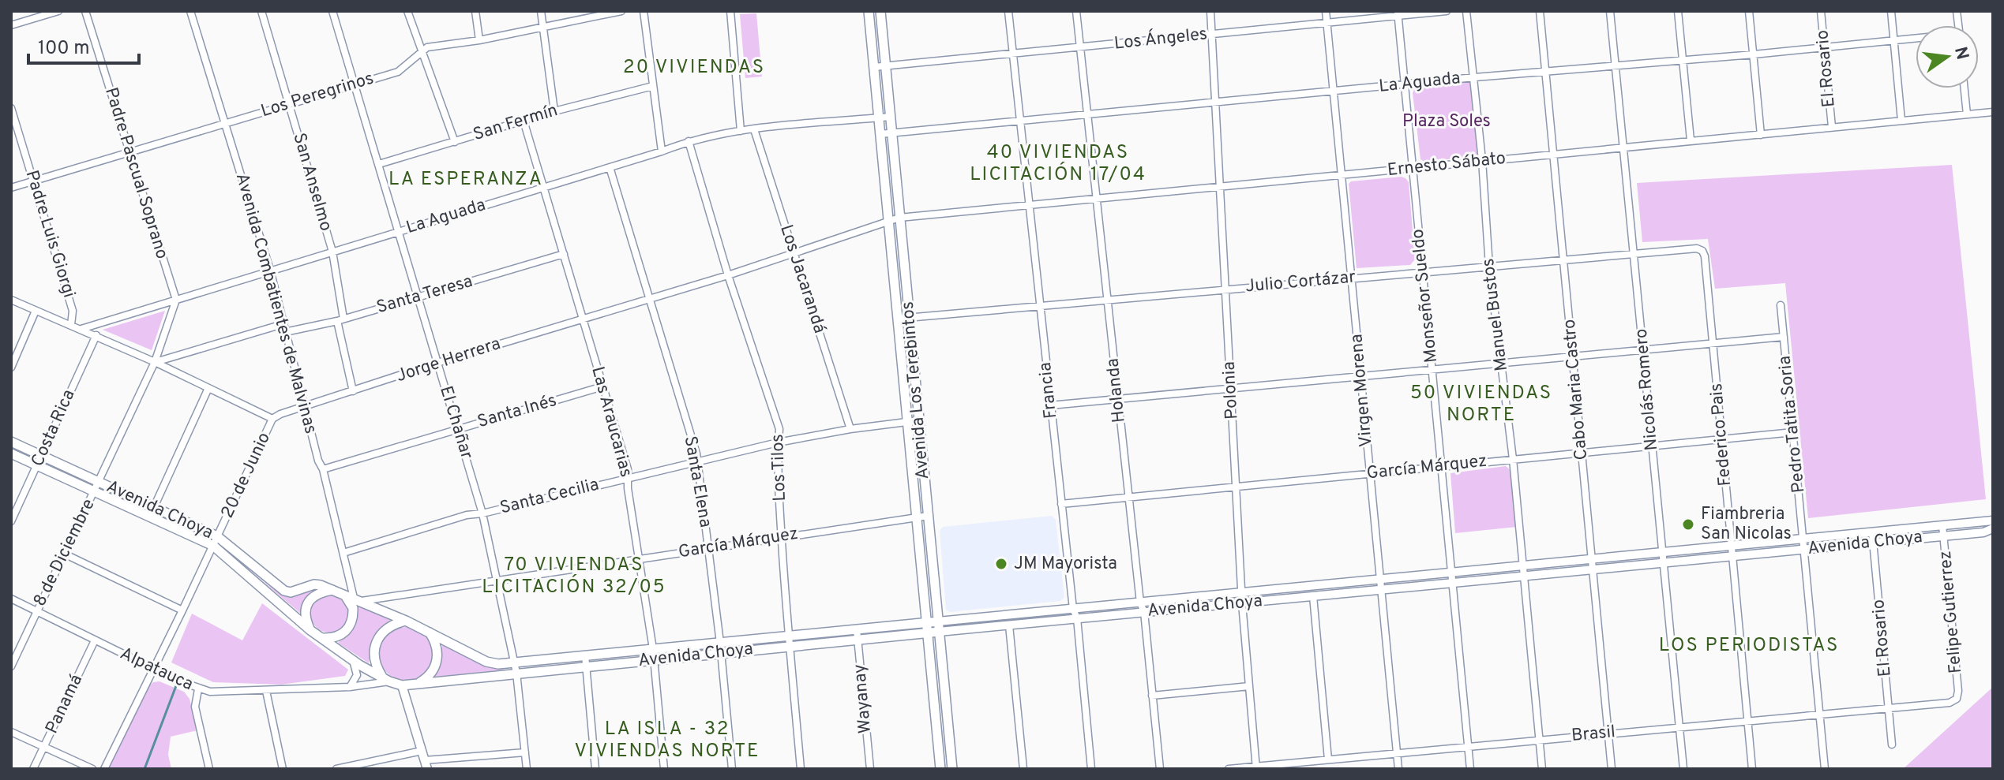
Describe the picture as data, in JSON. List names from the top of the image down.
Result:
{
  "streets": {
    "main road": ["Avenida Los Terebintos", "Avenida Choya"],
    "street": [
      "Los Ángeles",
      "El Rosario",
      "La Aguada",
      "Los Peregrinos",
      "San Fermín",
      "Ernesto Sábato",
      "Padre Pascual Soprano",
      "San Anselmo",
      "Padre Luis Giorgi",
      "Los Jacarandá",
      "Julio Cortázar",
      "Santa Teresa",
      "Monseñor Sueldo",
      "Avenida Combatientes de Malvinas",
      "Manuel Bustos",
      "Jorge Herrera",
      "Cabo Maria Castro",
      "Nicolás Romero",
      "Francia",
      "Holanda",
      "Polonia",
      "Virgen Morena",
      "Santa Inés",
      "Las Araucarias",
      "El Chañar",
      "Pedro Tatita Soria",
      "Costa Rica",
      "Federico Pais",
      "Los Tilos",
      "García Márquez",
      "20 de Junio",
      "Santa Elena",
      "Santa Cecilia",
      "8 de Diciembre",
      "Felipe Gutierrez",
      "Alpatauca",
      "Wayanay",
      "Panamá",
      "Brasil"
    ]
  },
  "crossings": [
    ["Los Ángeles", "Monseñor Sueldo"],
    ["Los Ángeles", "Avenida Los Terebintos"],
    ["Los Ángeles", "Francia"],
    ["Los Ángeles", "Holanda"],
    ["Los Ángeles", "Polonia"],
    ["Los Ángeles", "Virgen Morena"],
    ["El Rosario", "La Aguada"],
    ["El Rosario", "Ernesto Sábato"],
    ["El Rosario", "Avenida Choya"],
    ["El Rosario", "Brasil"],
    ["La Aguada", "Padre Pascual Soprano"],
    ["La Aguada", "San Anselmo"],
    ["La Aguada", "Los Jacarandá"],
    ["La Aguada", "Monseñor Sueldo"],
    ["La Aguada", "Avenida Combatientes de Malvinas"],
    ["La Aguada", "Manuel Bustos"],
    ["La Aguada", "Cabo Maria Castro"],
    ["La Aguada", "Nicolás Romero"],
    ["La Aguada", "Avenida Los Terebintos"],
    ["La Aguada", "Francia"],
    ["La Aguada", "Holanda"],
    ["La Aguada", "Polonia"],
    ["La Aguada", "Virgen Morena"],
    ["La Aguada", "Las Araucarias"],
    ["La Aguada", "El Chañar"],
    ["La Aguada", "Los Tilos"],
    ["La Aguada", "Santa Elena"],
    ["La Aguada", "8 de Diciembre"],
    ["Los Peregrinos", "Padre Pascual Soprano"],
    ["Los Peregrinos", "San Anselmo"],
    ["Los Peregrinos", "Padre Luis Giorgi"],
    ["Los Peregrinos", "Avenida Combatientes de Malvinas"],
    ["Los Peregrinos", "El Chañar"],
    ["San Fermín", "Las Araucarias"],
    ["San Fermín", "El Chañar"],
    ["Ernesto Sábato", "Monseñor Sueldo"],
    ["Ernesto Sábato", "Manuel Bustos"],
    ["Ernesto Sábato", "Jorge Herrera"],
    ["Ernesto Sábato", "Cabo Maria Castro"],
    ["Ernesto Sábato", "Nicolás Romero"],
    ["Ernesto Sábato", "Avenida Los Terebintos"],
    ["Ernesto Sábato", "Francia"],
    ["Ernesto Sábato", "Holanda"],
    ["Ernesto Sábato", "Polonia"],
    ["Ernesto Sábato", "Virgen Morena"],
    ["Padre Pascual Soprano", "8 de Diciembre"],
    ["San Anselmo", "Santa Teresa"],
    ["San Anselmo", "Jorge Herrera"],
    ["Los Jacarandá", "Jorge Herrera"],
    ["Los Jacarandá", "Santa Cecilia"],
    ["Julio Cortázar", "Monseñor Sueldo"],
    ["Julio Cortázar", "Manuel Bustos"],
    ["Julio Cortázar", "Cabo Maria Castro"],
    ["Julio Cortázar", "Nicolás Romero"],
    ["Julio Cortázar", "Avenida Los Terebintos"],
    ["Julio Cortázar", "Francia"],
    ["Julio Cortázar", "Holanda"],
    ["Julio Cortázar", "Polonia"],
    ["Julio Cortázar", "Virgen Morena"],
    ["Julio Cortázar", "Federico Pais"],
    ["Santa Teresa", "Avenida Combatientes de Malvinas"],
    ["Santa Teresa", "Las Araucarias"],
    ["Santa Teresa", "El Chañar"],
    ["Santa Teresa", "8 de Diciembre"],
    ["Monseñor Sueldo", "García Márquez"],
    ["Monseñor Sueldo", "Avenida Choya"],
    ["Monseñor Sueldo", "Brasil"],
    ["Avenida Combatientes de Malvinas", "Jorge Herrera"],
    ["Avenida Combatientes de Malvinas", "Santa Inés"],
    ["Avenida Combatientes de Malvinas", "García Márquez"],
    ["Avenida Combatientes de Malvinas", "Santa Cecilia"],
    ["Manuel Bustos", "García Márquez"],
    ["Manuel Bustos", "Avenida Choya"],
    ["Manuel Bustos", "Brasil"],
    ["Jorge Herrera", "Avenida Los Terebintos"],
    ["Jorge Herrera", "Las Araucarias"],
    ["Jorge Herrera", "El Chañar"],
    ["Jorge Herrera", "Los Tilos"],
    ["Jorge Herrera", "20 de Junio"],
    ["Jorge Herrera", "Santa Elena"],
    ["Cabo Maria Castro", "García Márquez"],
    ["Cabo Maria Castro", "Avenida Choya"],
    ["Cabo Maria Castro", "Brasil"],
    ["Nicolás Romero", "García Márquez"],
    ["Nicolás Romero", "Avenida Choya"],
    ["Nicolás Romero", "Brasil"],
    ["Avenida Los Terebintos", "García Márquez"],
    ["Avenida Los Terebintos", "Santa Cecilia"],
    ["Avenida Los Terebintos", "Avenida Choya"],
    ["Francia", "García Márquez"],
    ["Francia", "Avenida Choya"],
    ["Holanda", "García Márquez"],
    ["Holanda", "Avenida Choya"],
    ["Polonia", "García Márquez"],
    ["Polonia", "Avenida Choya"],
    ["Polonia", "Brasil"],
    ["Virgen Morena", "García Márquez"],
    ["Virgen Morena", "Avenida Choya"],
    ["Virgen Morena", "Brasil"],
    ["Santa Inés", "Las Araucarias"],
    ["Santa Inés", "El Chañar"],
    ["Las Araucarias", "García Márquez"],
    ["Las Araucarias", "Santa Cecilia"],
    ["Las Araucarias", "Avenida Choya"],
    ["El Chañar", "García Márquez"],
    ["El Chañar", "Santa Cecilia"],
    ["El Chañar", "Avenida Choya"],
    ["Pedro Tatita Soria", "García Márquez"],
    ["Pedro Tatita Soria", "Avenida Choya"],
    ["Pedro Tatita Soria", "Brasil"],
    ["Costa Rica", "Avenida Choya"],
    ["Federico Pais", "García Márquez"],
    ["Federico Pais", "Avenida Choya"],
    ["Federico Pais", "Brasil"],
    ["Los Tilos", "García Márquez"],
    ["Los Tilos", "Santa Cecilia"],
    ["Los Tilos", "Avenida Choya"],
    ["García Márquez", "Santa Elena"],
    ["20 de Junio", "Avenida Choya"],
    ["20 de Junio", "Alpatauca"],
    ["Santa Elena", "Santa Cecilia"],
    ["Santa Elena", "Avenida Choya"],
    ["Avenida Choya", "8 de Diciembre"],
    ["Avenida Choya", "Felipe Gutierrez"],
    ["Avenida Choya", "Alpatauca"],
    ["Avenida Choya", "Wayanay"],
    ["8 de Diciembre", "Alpatauca"],
    ["Felipe Gutierrez", "Brasil"],
    ["Alpatauca", "Panamá"]
  ],
  "districts": [
    "20 VIVIENDAS",
    "40 VIVIENDAS LICITACIÓN 17/04",
    "LA ESPERANZA",
    "50 VIVIENDAS NORTE",
    "70 VIVIENDAS LICITACIÓN 32/05",
    "LOS PERIODISTAS",
    "LA ISLA - 32 VIVIENDAS NORTE"
  ],
  "parks": ["Plaza Soles"],
  "places": ["Fiambreria San Nicolas", "JM Mayorista"],
  "scale_bar": "100 m",
  "north": "right"
}
